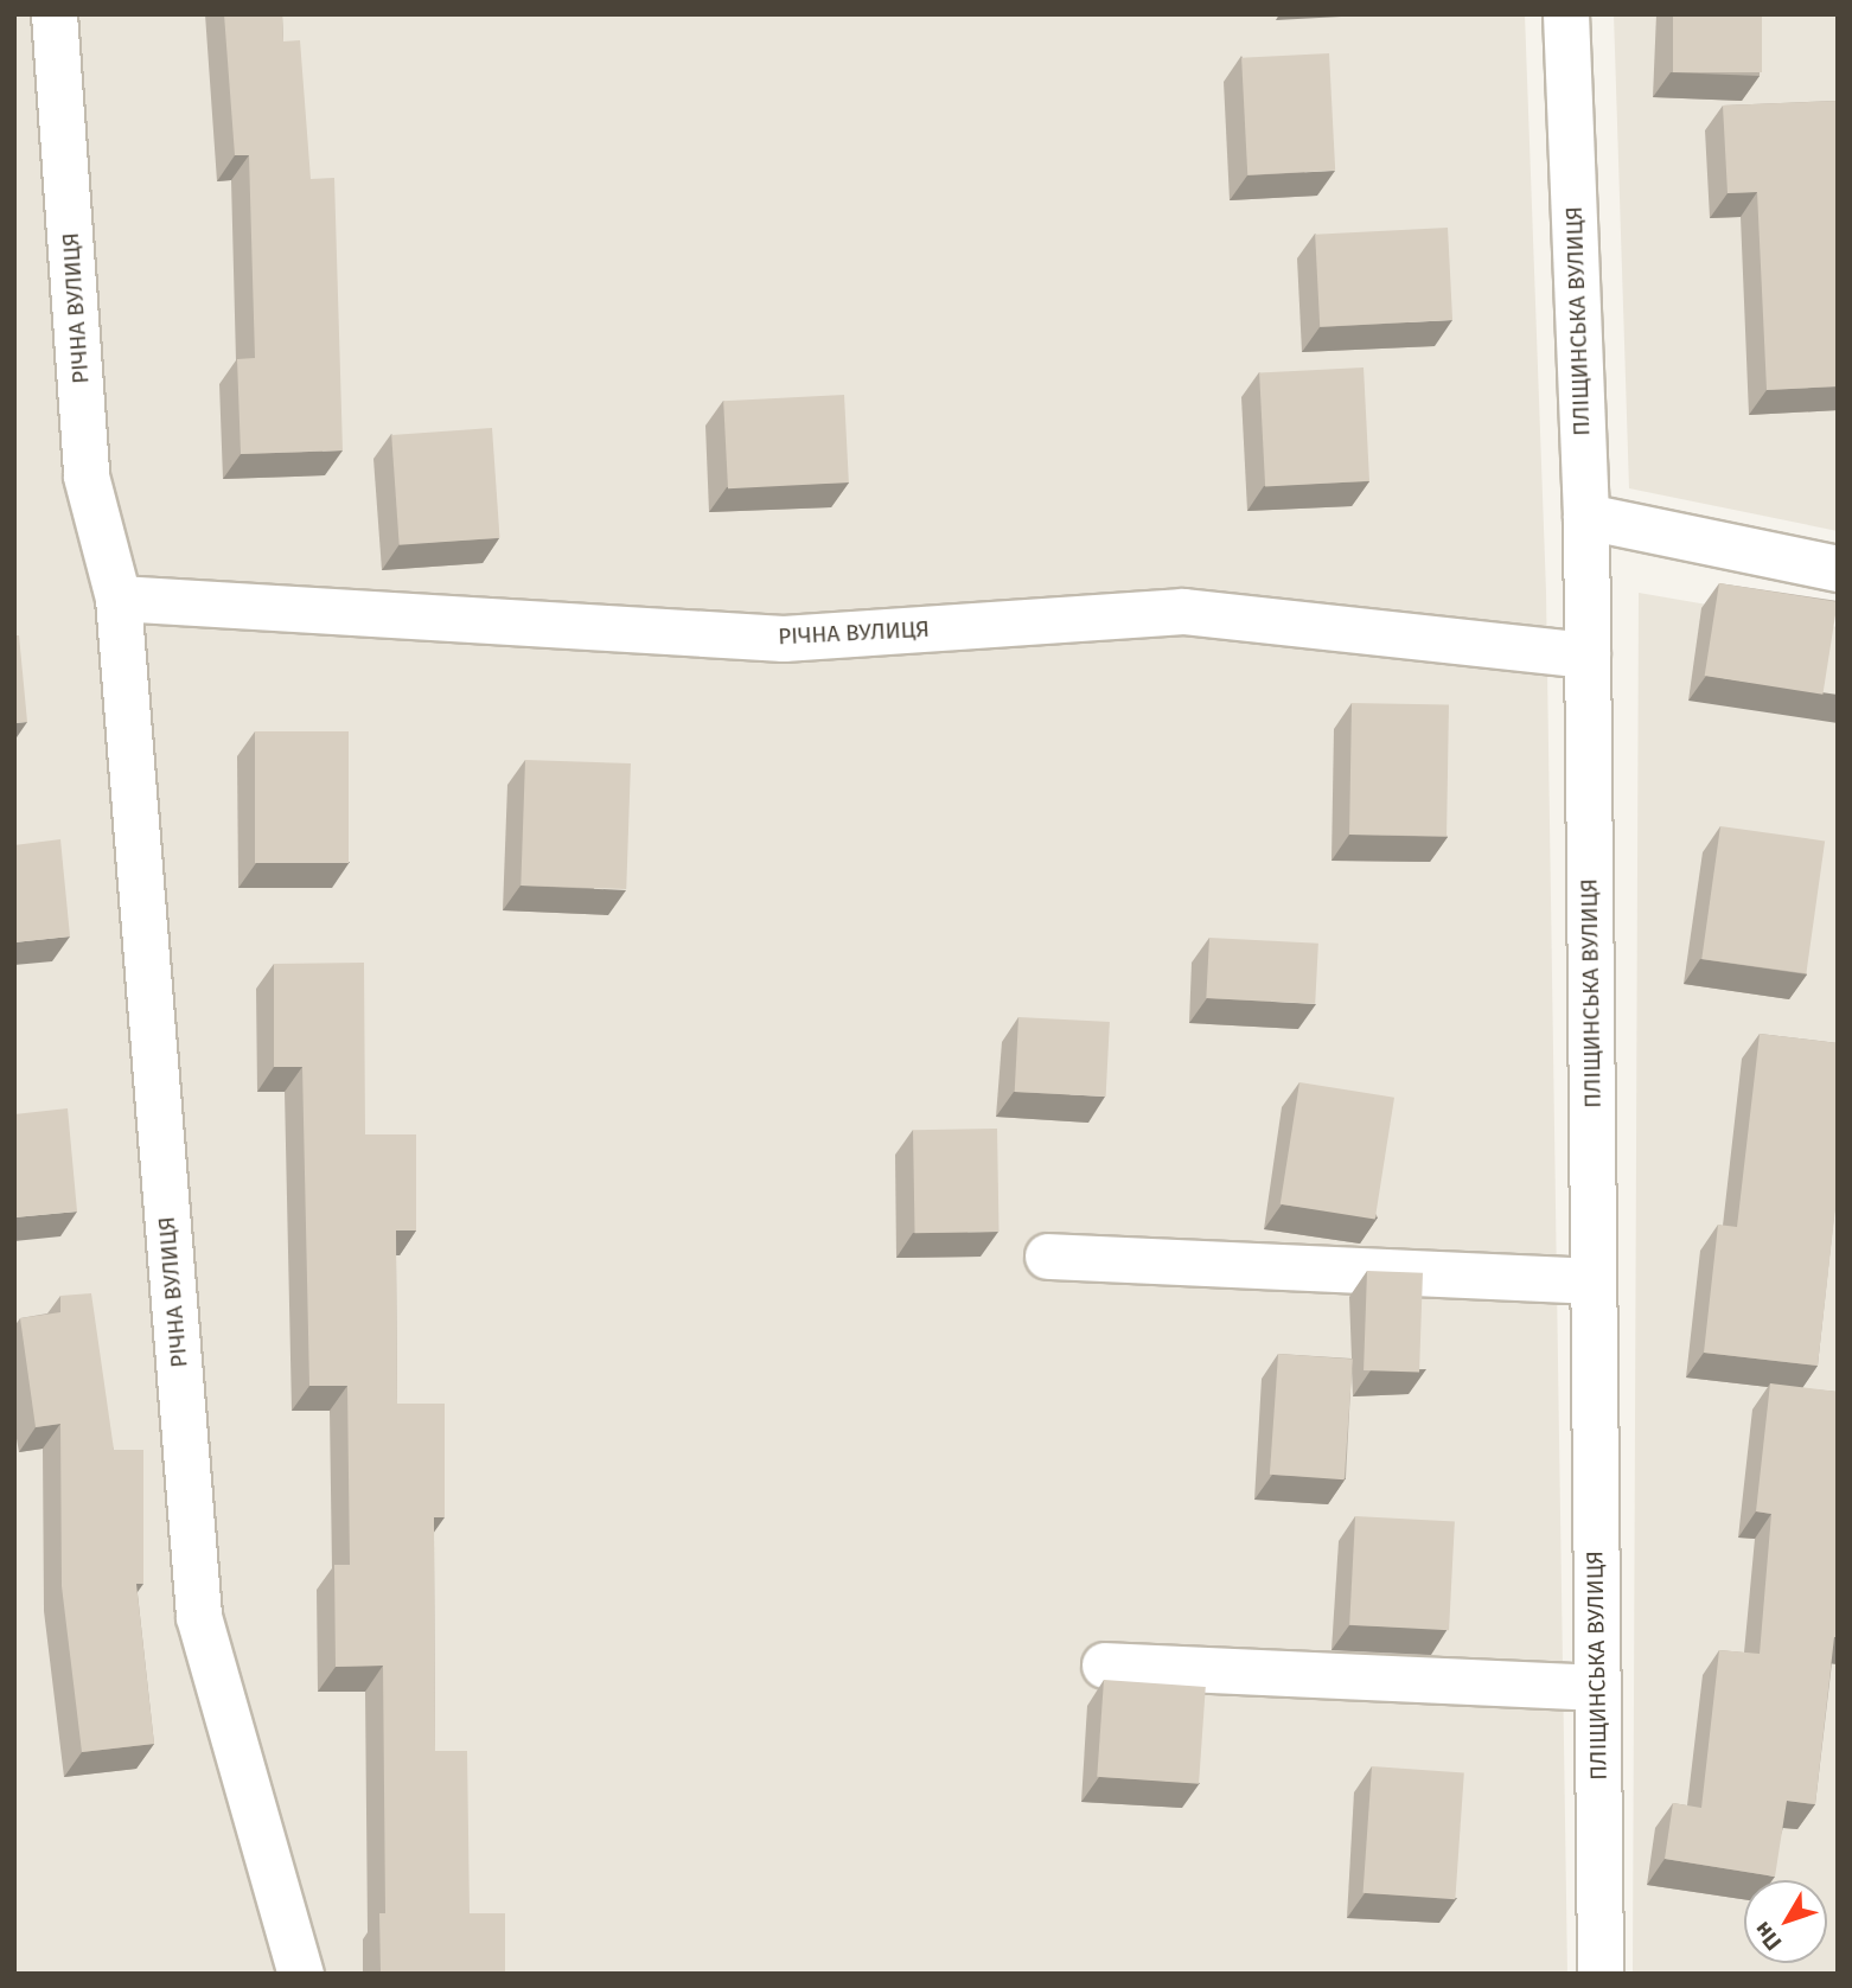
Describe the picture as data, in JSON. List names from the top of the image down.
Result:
{
  "streets": {
    "street": ["РІЧНА ВУЛИЦЯ", "ПЛІЩИНСЬКА ВУЛИЦЯ"]
  },
  "crossings": [
    ["РІЧНА ВУЛИЦЯ", "ПЛІЩИНСЬКА ВУЛИЦЯ"]
  ],
  "north": "bottom left"
}
